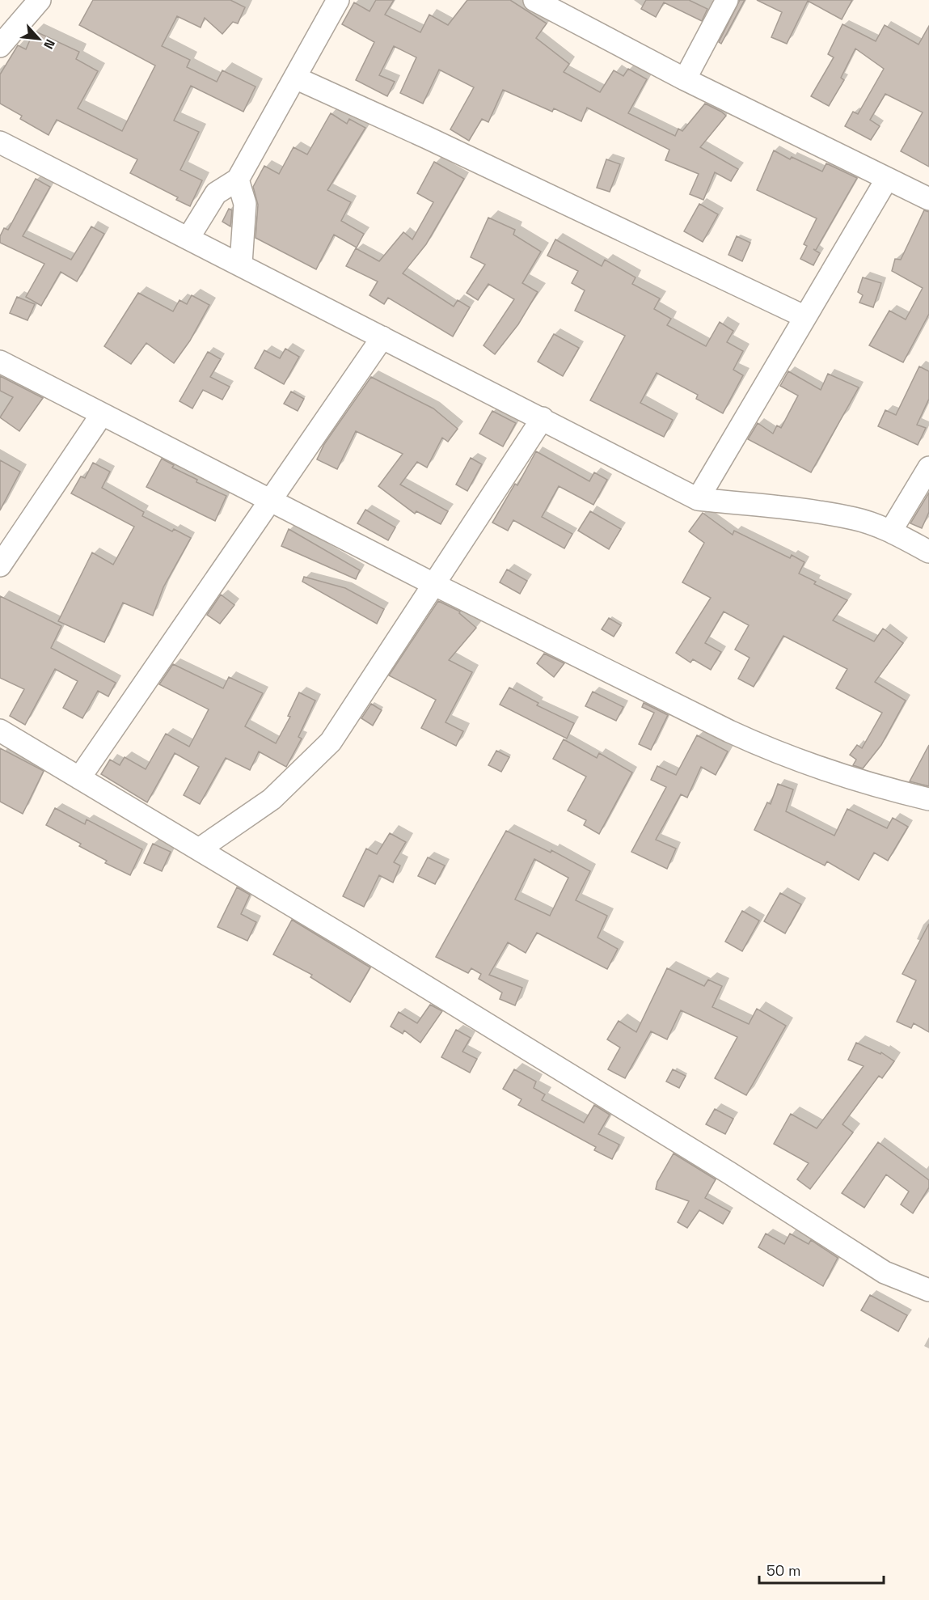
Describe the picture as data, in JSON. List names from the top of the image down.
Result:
{
  "scale_bar": "50 m",
  "north": "bottom right"
}
